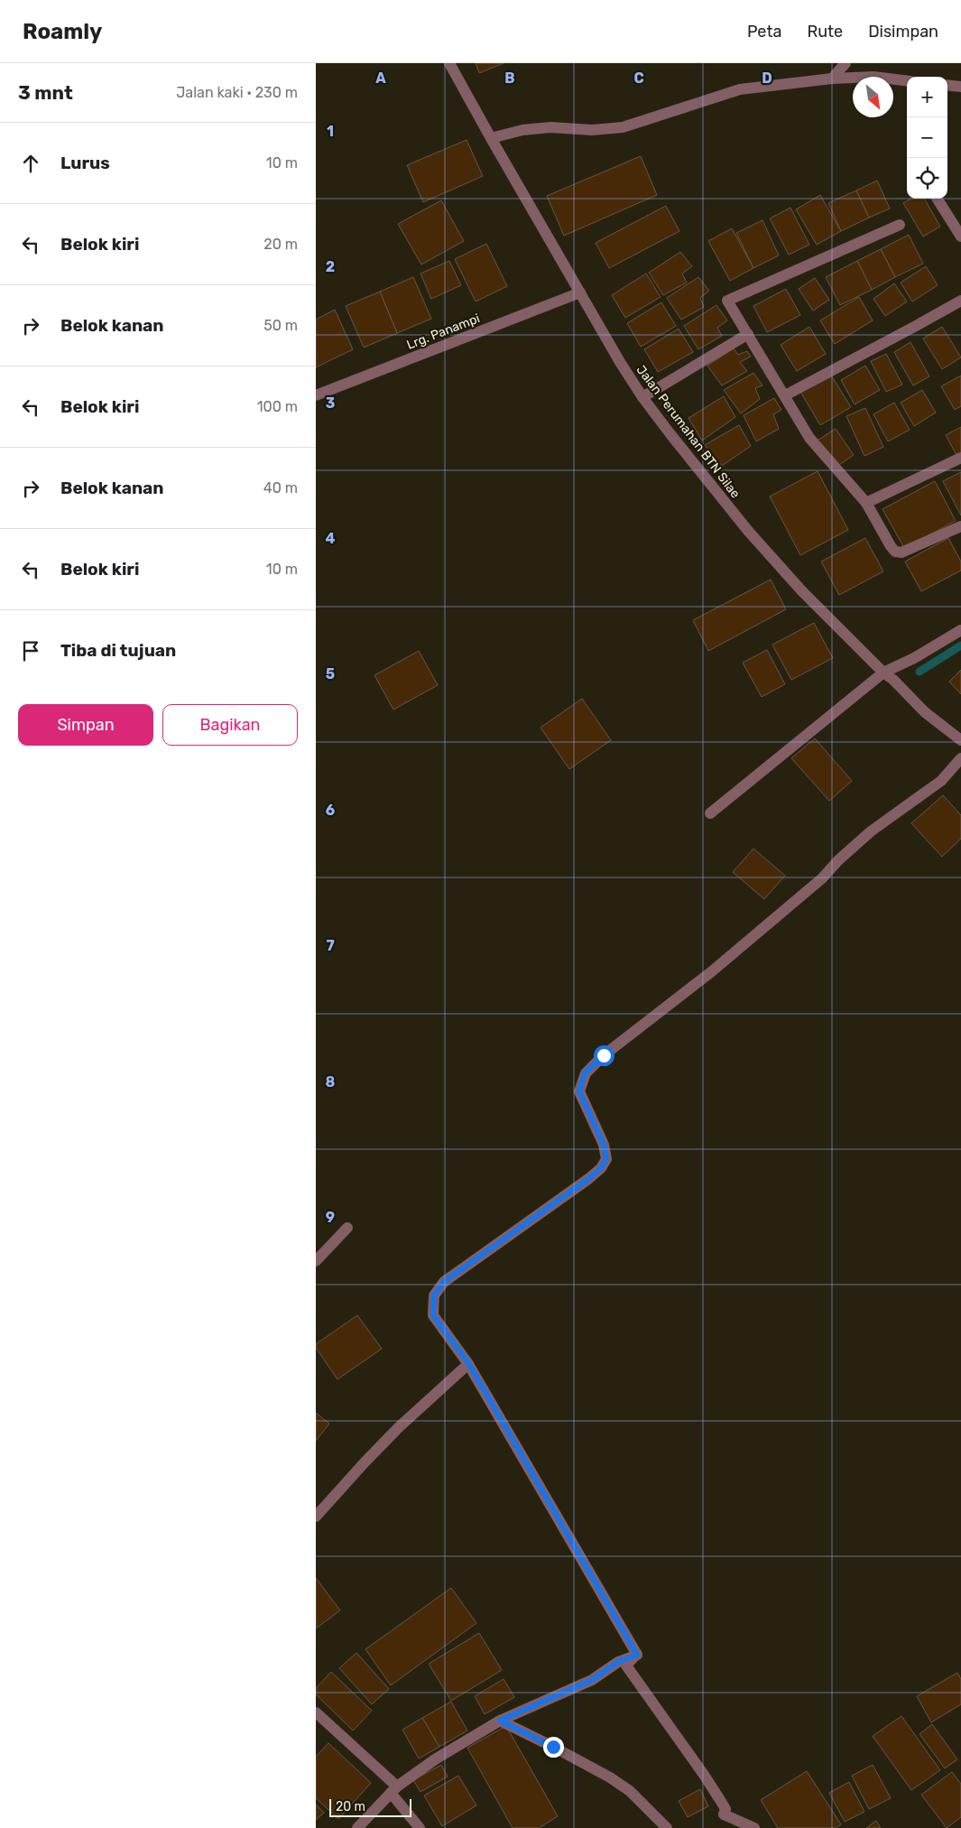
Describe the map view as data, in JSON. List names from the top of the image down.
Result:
{
  "streets": {
    "street": ["Lrg. Panampi", "Jalan Perumahan BTN Silae"]
  },
  "crossings": [
    ["Lrg. Panampi", "Jalan Perumahan BTN Silae"]
  ],
  "scale_bar": "20 m",
  "north": "bottom right",
  "page": {
    "header": "Roamly",
    "nav": ["Peta", "Rute", "Disimpan"],
    "heading": ["3 mnt", "Jalan kaki · 230 m"],
    "map_buttons": ["+", "−"],
    "list": [
      ["Lurus", "10 m"],
      ["Belok kiri", "20 m"],
      ["Belok kanan", "50 m"],
      ["Belok kiri", "100 m"],
      ["Belok kanan", "40 m"],
      ["Belok kiri", "10 m"],
      "Tiba di tujuan"
    ],
    "buttons": ["Simpan", "Bagikan"],
    "scale": "20 m"
  },
  "grid": {
    "columns": [
      "A",
      "B",
      "C",
      "D"
    ],
    "rows": [
      "1",
      "2",
      "3",
      "4",
      "5",
      "6",
      "7",
      "8",
      "9"
    ]
  }
}
